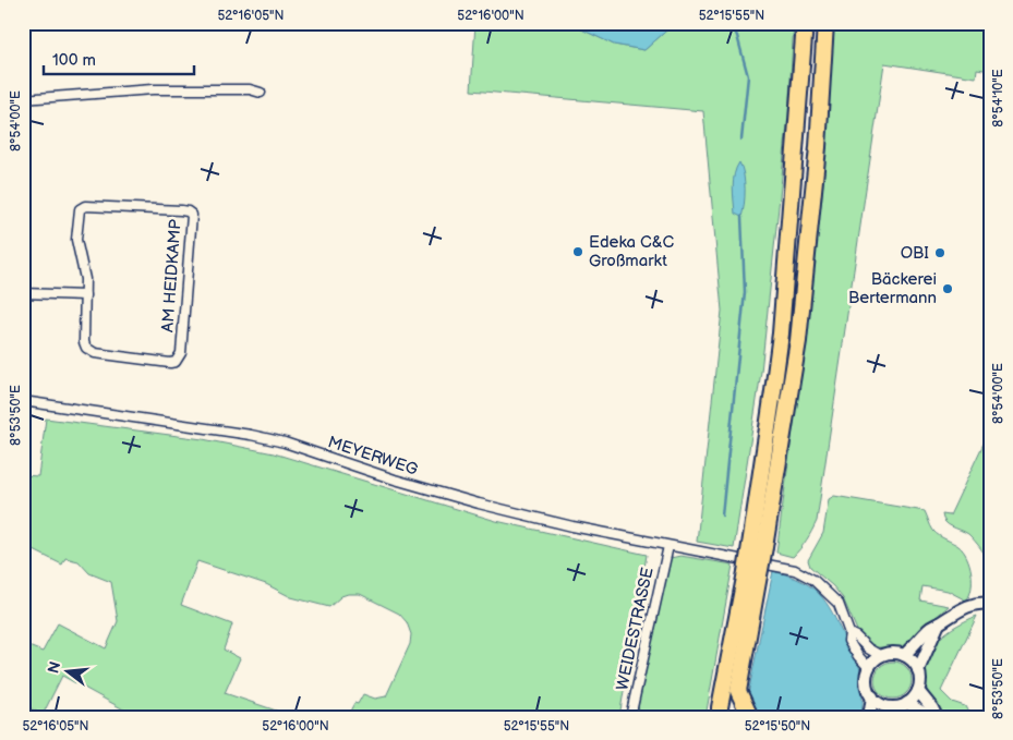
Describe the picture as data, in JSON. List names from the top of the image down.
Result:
{
  "streets": {
    "street": ["AM HEIDKAMP", "MEYERWEG", "WEIDESTRASSE"]
  },
  "crossings": [
    ["MEYERWEG", "WEIDESTRASSE"]
  ],
  "places": ["Edeka C&C Großmarkt", "OBI", "Bäckerei Bertermann"],
  "scale_bar": "100 m",
  "north": "left",
  "coordinates": [
    "52°16'05\"N",
    "52°16'00\"N",
    "52°15'55\"N",
    "8°54'10\"E",
    "8°54'00\"E",
    "8°53'50\"E",
    "52°15'50\"N"
  ]
}
